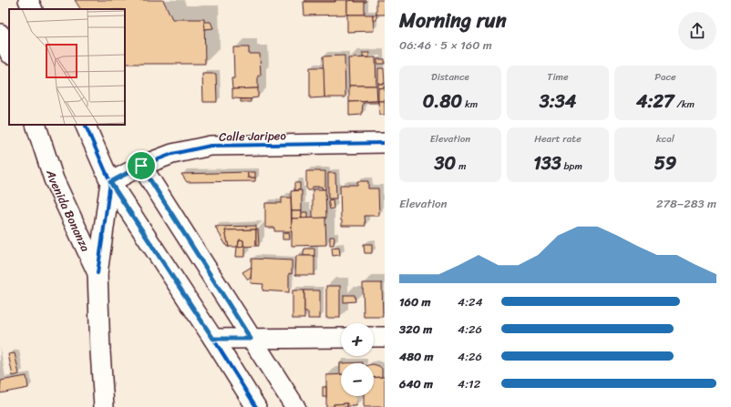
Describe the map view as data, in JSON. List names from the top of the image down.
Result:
{
  "streets": {
    "street": ["Calle Jaripeo", "Avenida Bonanza"]
  },
  "page": {
    "heading": ["Morning run", "06:46 · 5 × 160 m"],
    "stats": [
      ["Distance", "0.80 km"],
      ["Time", "3:34"],
      ["Pace", "4:27 /km"],
      ["Elevation", "30 m"],
      ["Heart rate", "133 bpm"],
      ["kcal", "59"]
    ],
    "chart": ["Elevation", "278–283 m"],
    "list": [
      {
        "name": "160 m",
        "note": "4:24"
      },
      {
        "name": "320 m",
        "note": "4:26"
      },
      {
        "name": "480 m",
        "note": "4:26"
      },
      {
        "name": "640 m",
        "note": "4:12"
      }
    ],
    "map_buttons": ["+", "−"]
  }
}
